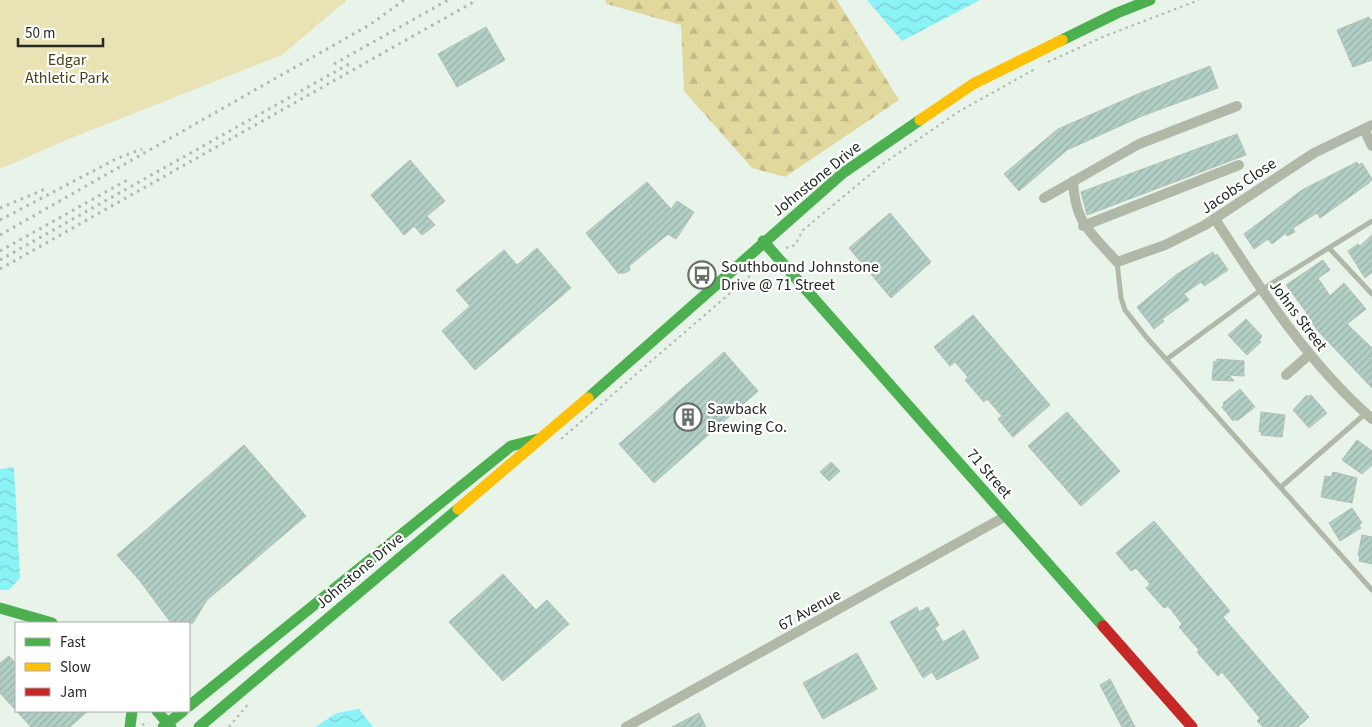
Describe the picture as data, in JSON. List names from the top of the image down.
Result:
{
  "streets": {
    "main road": ["Johnstone Drive", "71 Street"],
    "street": ["Jacobs Close", "Johns Street", "67 Avenue"]
  },
  "crossings": [
    ["Johnstone Drive", "71 Street"],
    ["Jacobs Close", "Johns Street"],
    ["71 Street", "67 Avenue"]
  ],
  "parks": ["Edgar Athletic Park"],
  "places": {
    "bus stop": ["Southbound Johnstone Drive @ 71 Street"],
    "building": ["Sawback Brewing Co."]
  },
  "legend": ["Fast", "Slow", "Jam"],
  "scale_bar": "50 m"
}
